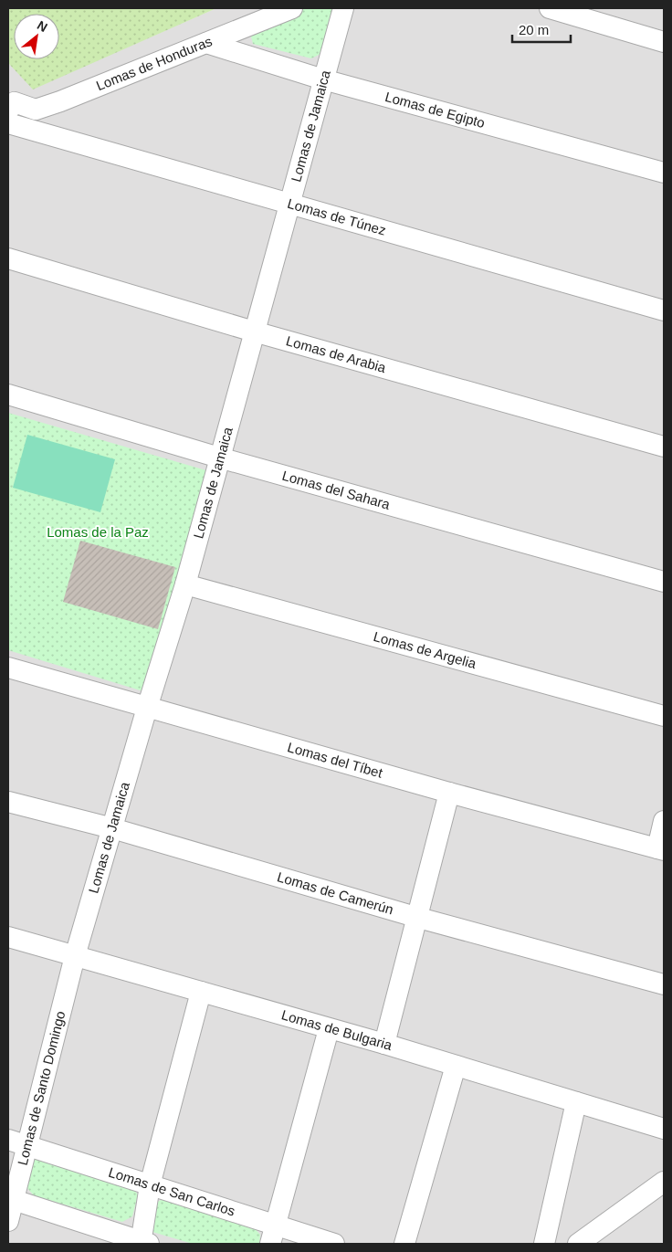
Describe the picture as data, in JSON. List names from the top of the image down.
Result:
{
  "streets": {
    "street": [
      "Lomas de Honduras",
      "Lomas de Egipto",
      "Lomas de Jamaica",
      "Lomas de Túnez",
      "Lomas de Arabia",
      "Lomas del Sahara",
      "Lomas de Argelia",
      "Lomas del Tíbet",
      "Lomas de Camerún",
      "Lomas de Bulgaria",
      "Lomas de Santo Domingo",
      "Lomas de San Carlos"
    ]
  },
  "crossings": [
    ["Lomas de Honduras", "Lomas de Egipto"],
    ["Lomas de Egipto", "Lomas de Jamaica"],
    ["Lomas de Jamaica", "Lomas de Túnez"],
    ["Lomas de Jamaica", "Lomas de Arabia"],
    ["Lomas de Jamaica", "Lomas del Sahara"],
    ["Lomas de Jamaica", "Lomas de Argelia"],
    ["Lomas de Jamaica", "Lomas del Tíbet"],
    ["Lomas de Jamaica", "Lomas de Camerún"],
    ["Lomas de Jamaica", "Lomas de Bulgaria"],
    ["Lomas de Jamaica", "Lomas de Santo Domingo"],
    ["Lomas de Bulgaria", "Lomas de Santo Domingo"],
    ["Lomas de Santo Domingo", "Lomas de San Carlos"]
  ],
  "parks": ["Lomas de la Paz"],
  "scale_bar": "20 m",
  "north": "top right"
}
